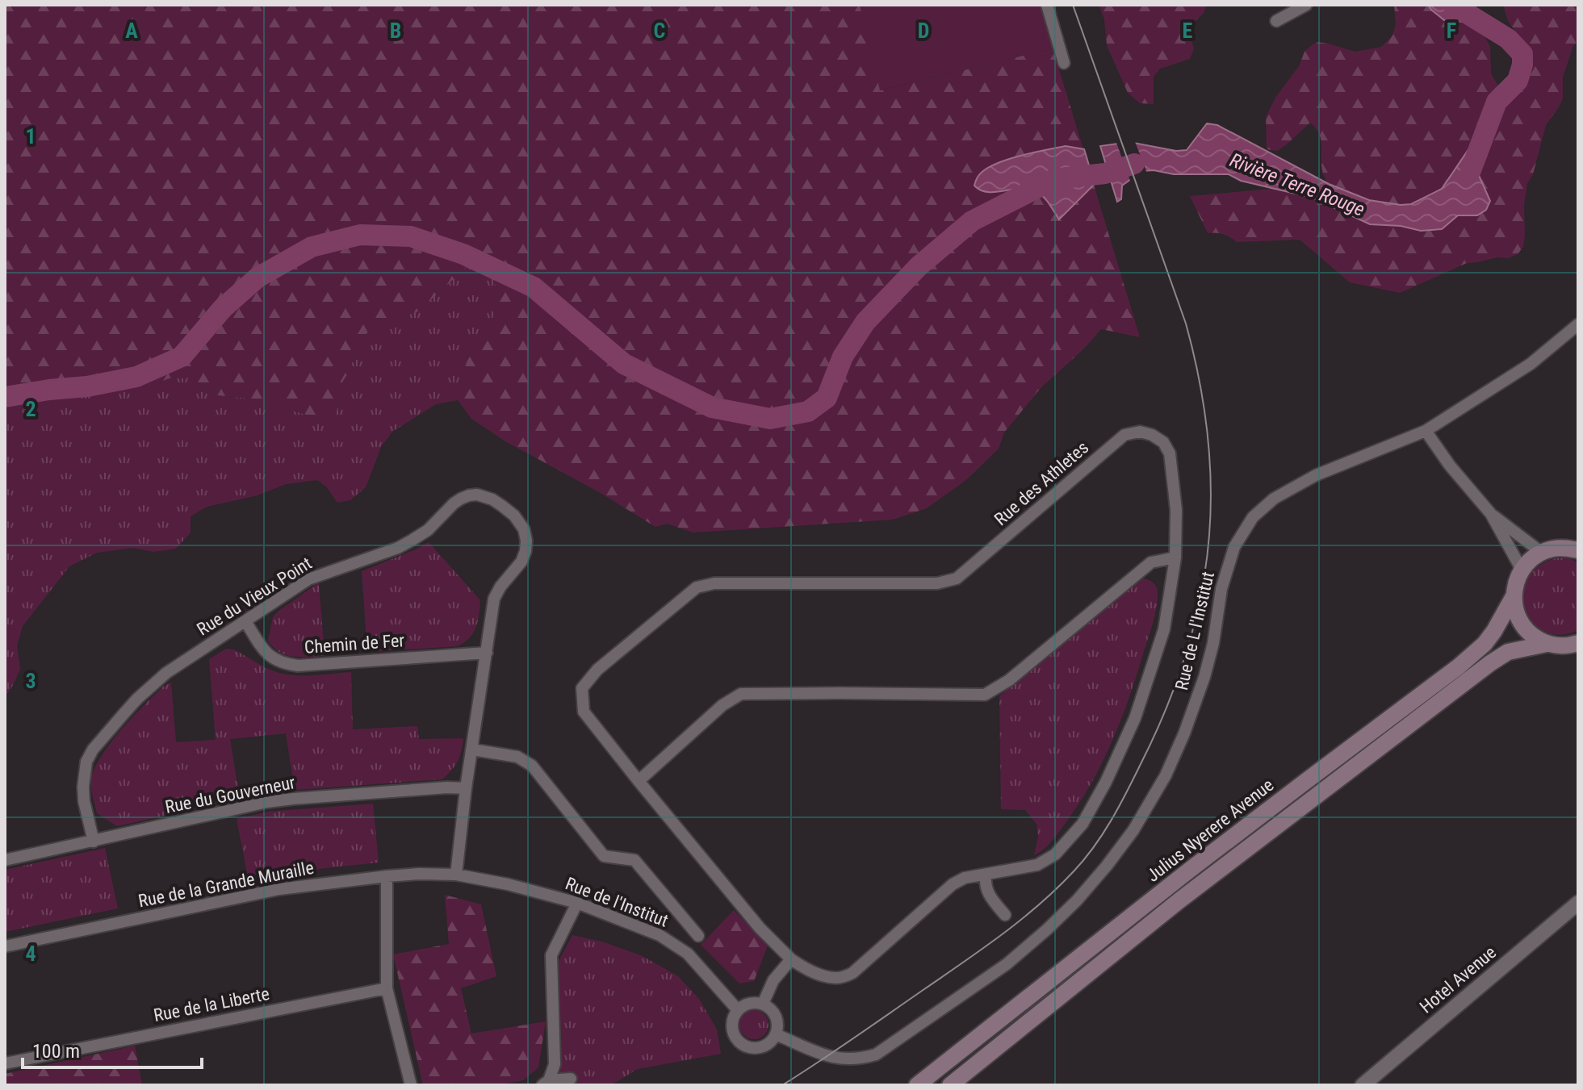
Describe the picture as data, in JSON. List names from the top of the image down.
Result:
{
  "streets": {
    "main road": ["Julius Nyerere Avenue"],
    "street": [
      "Rue des Athletes",
      "Rue du Vieux Point",
      "Rue de L l'Institut",
      "Chemin de Fer",
      "Rue du Gouverneur",
      "Rue de la Grande Muraille",
      "Rue de l'Institut",
      "Hotel Avenue",
      "Rue de la Liberte"
    ]
  },
  "crossings": [
    ["Rue du Vieux Point", "Chemin de Fer"],
    ["Rue du Vieux Point", "Rue du Gouverneur"],
    ["Rue du Vieux Point", "Rue de la Grande Muraille"],
    ["Rue du Vieux Point", "Rue de l'Institut"],
    ["Rue de L l'Institut", "Rue de l'Institut"],
    ["Rue de la Grande Muraille", "Rue de l'Institut"]
  ],
  "water": ["Rivière Terre Rouge"],
  "scale_bar": "100 m",
  "grid": {
    "columns": [
      "A",
      "B",
      "C",
      "D",
      "E",
      "F"
    ],
    "rows": [
      "1",
      "2",
      "3",
      "4"
    ]
  }
}
